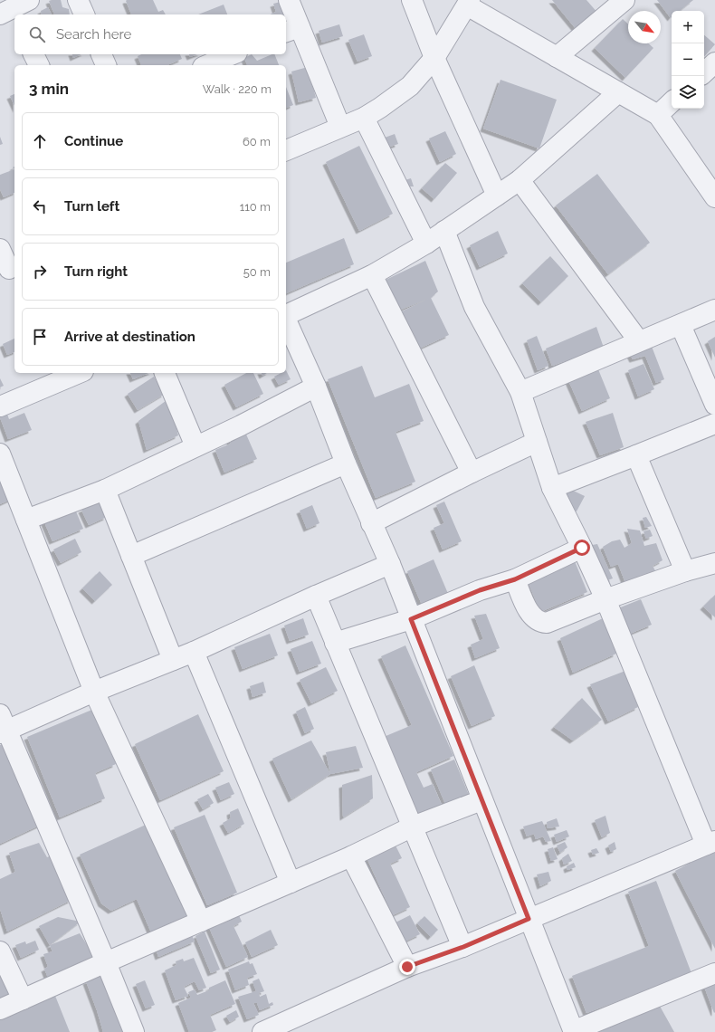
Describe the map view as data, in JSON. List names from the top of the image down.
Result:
{
  "north": "bottom right",
  "page": {
    "map_buttons": ["+", "−"],
    "search": "Search here",
    "heading": ["3 min", "Walk · 220 m"],
    "list": [
      ["Continue", "60 m"],
      ["Turn left", "110 m"],
      ["Turn right", "50 m"],
      "Arrive at destination"
    ]
  }
}
